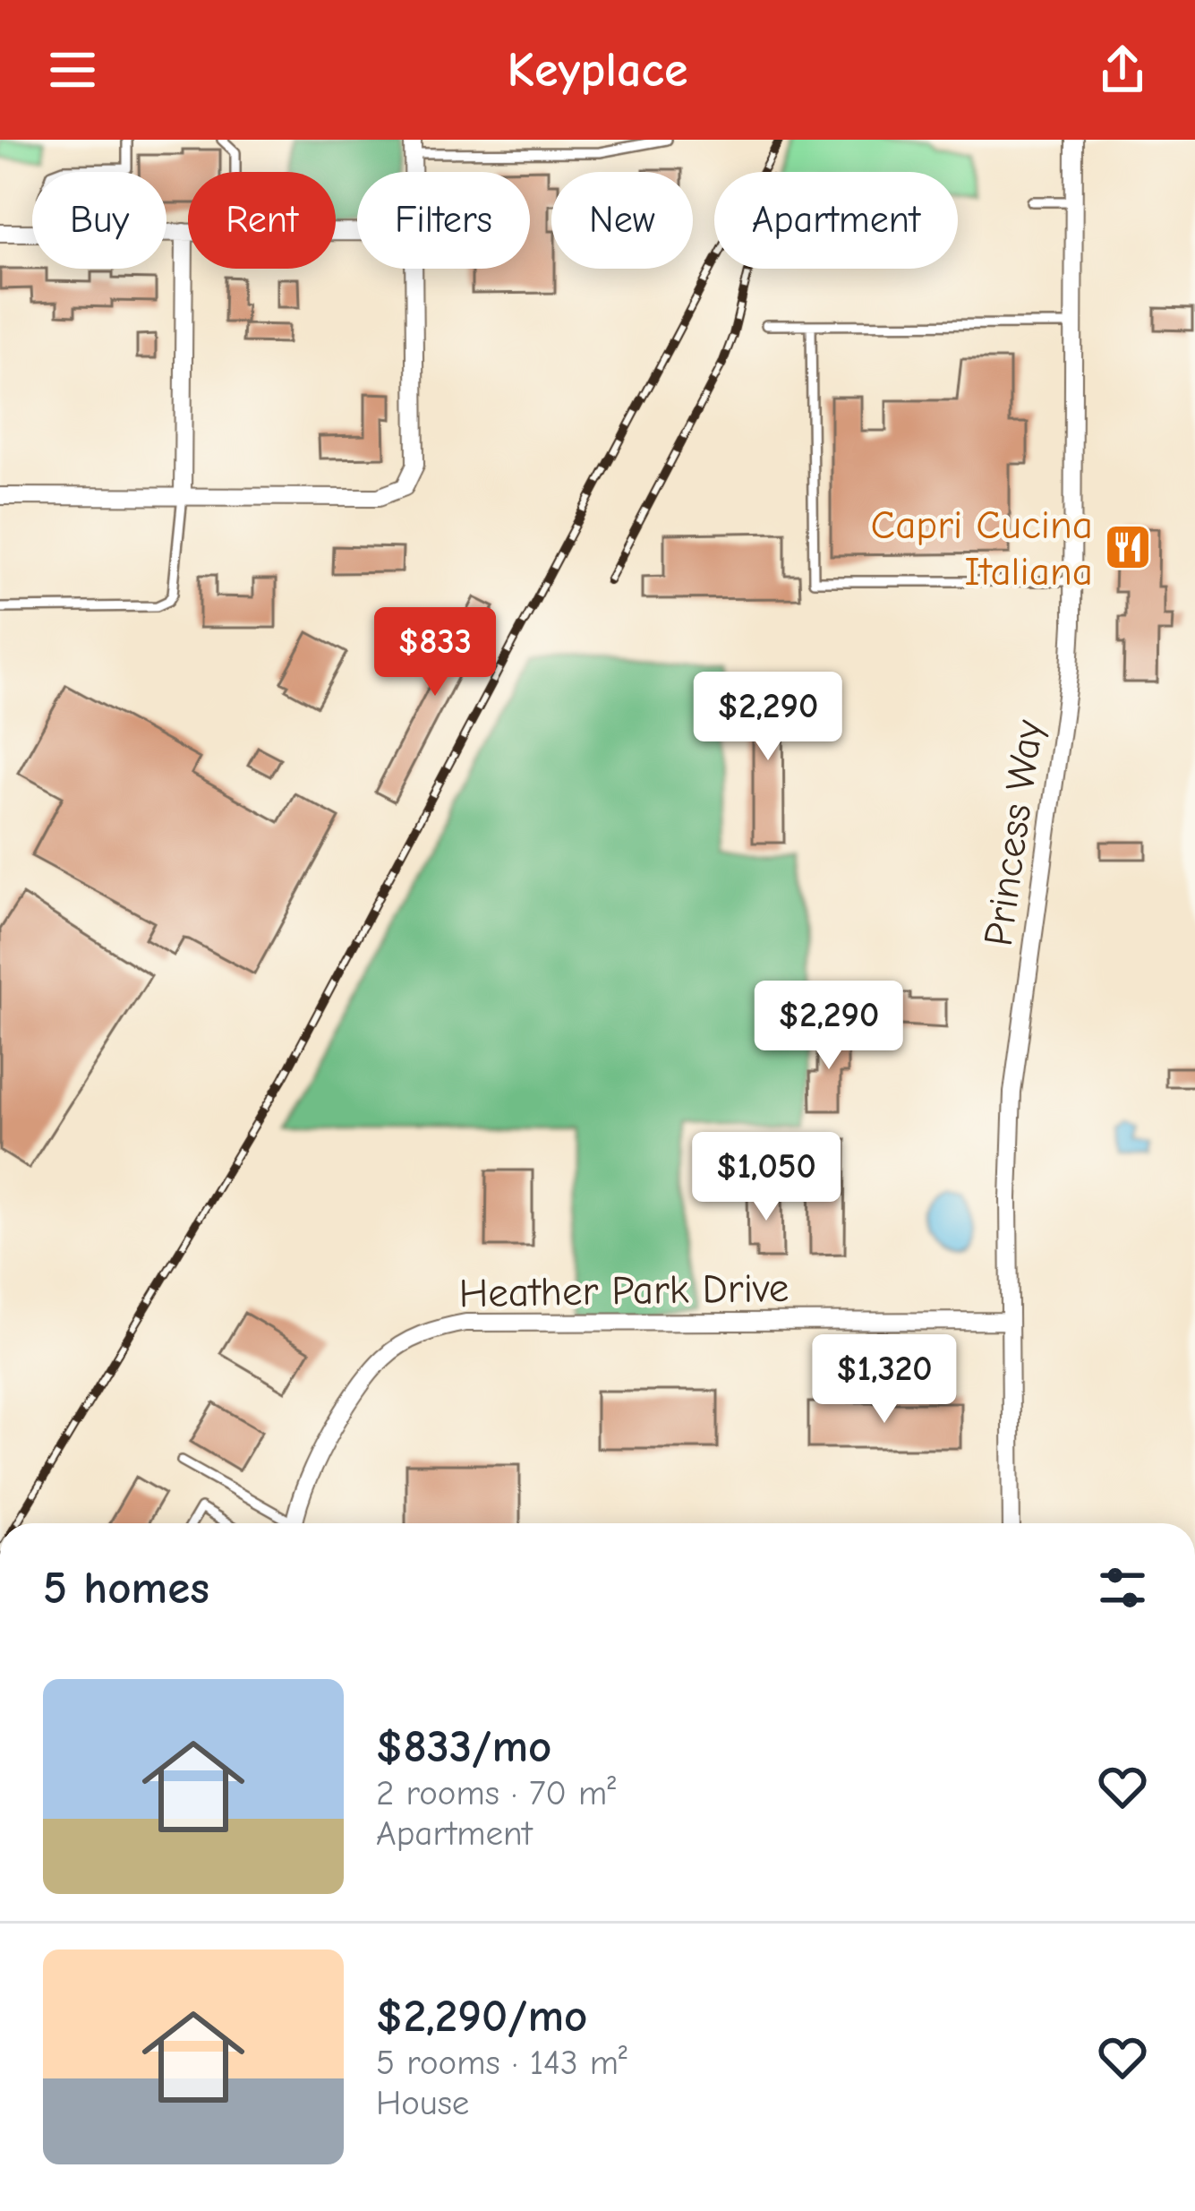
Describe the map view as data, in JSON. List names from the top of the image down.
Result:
{
  "streets": {
    "street": ["Princess Way", "Heather Park Drive"]
  },
  "crossings": [
    ["Princess Way", "Heather Park Drive"]
  ],
  "places": {
    "restaurant": ["Capri Cucina Italiana"]
  },
  "page": {
    "header": "Keyplace",
    "chip": [
      "Buy",
      "Rent",
      "Filters",
      "New",
      "Apartment"
    ],
    "price": [
      "$833",
      "$2,290",
      "$2,290",
      "$1,050",
      "$1,320"
    ],
    "heading": "5 homes",
    "list": [
      {
        "name": "$833/mo",
        "note": "2 rooms · 70 m² · Apartment"
      },
      {
        "name": "$2,290/mo",
        "note": "5 rooms · 143 m² · House"
      }
    ]
  }
}
